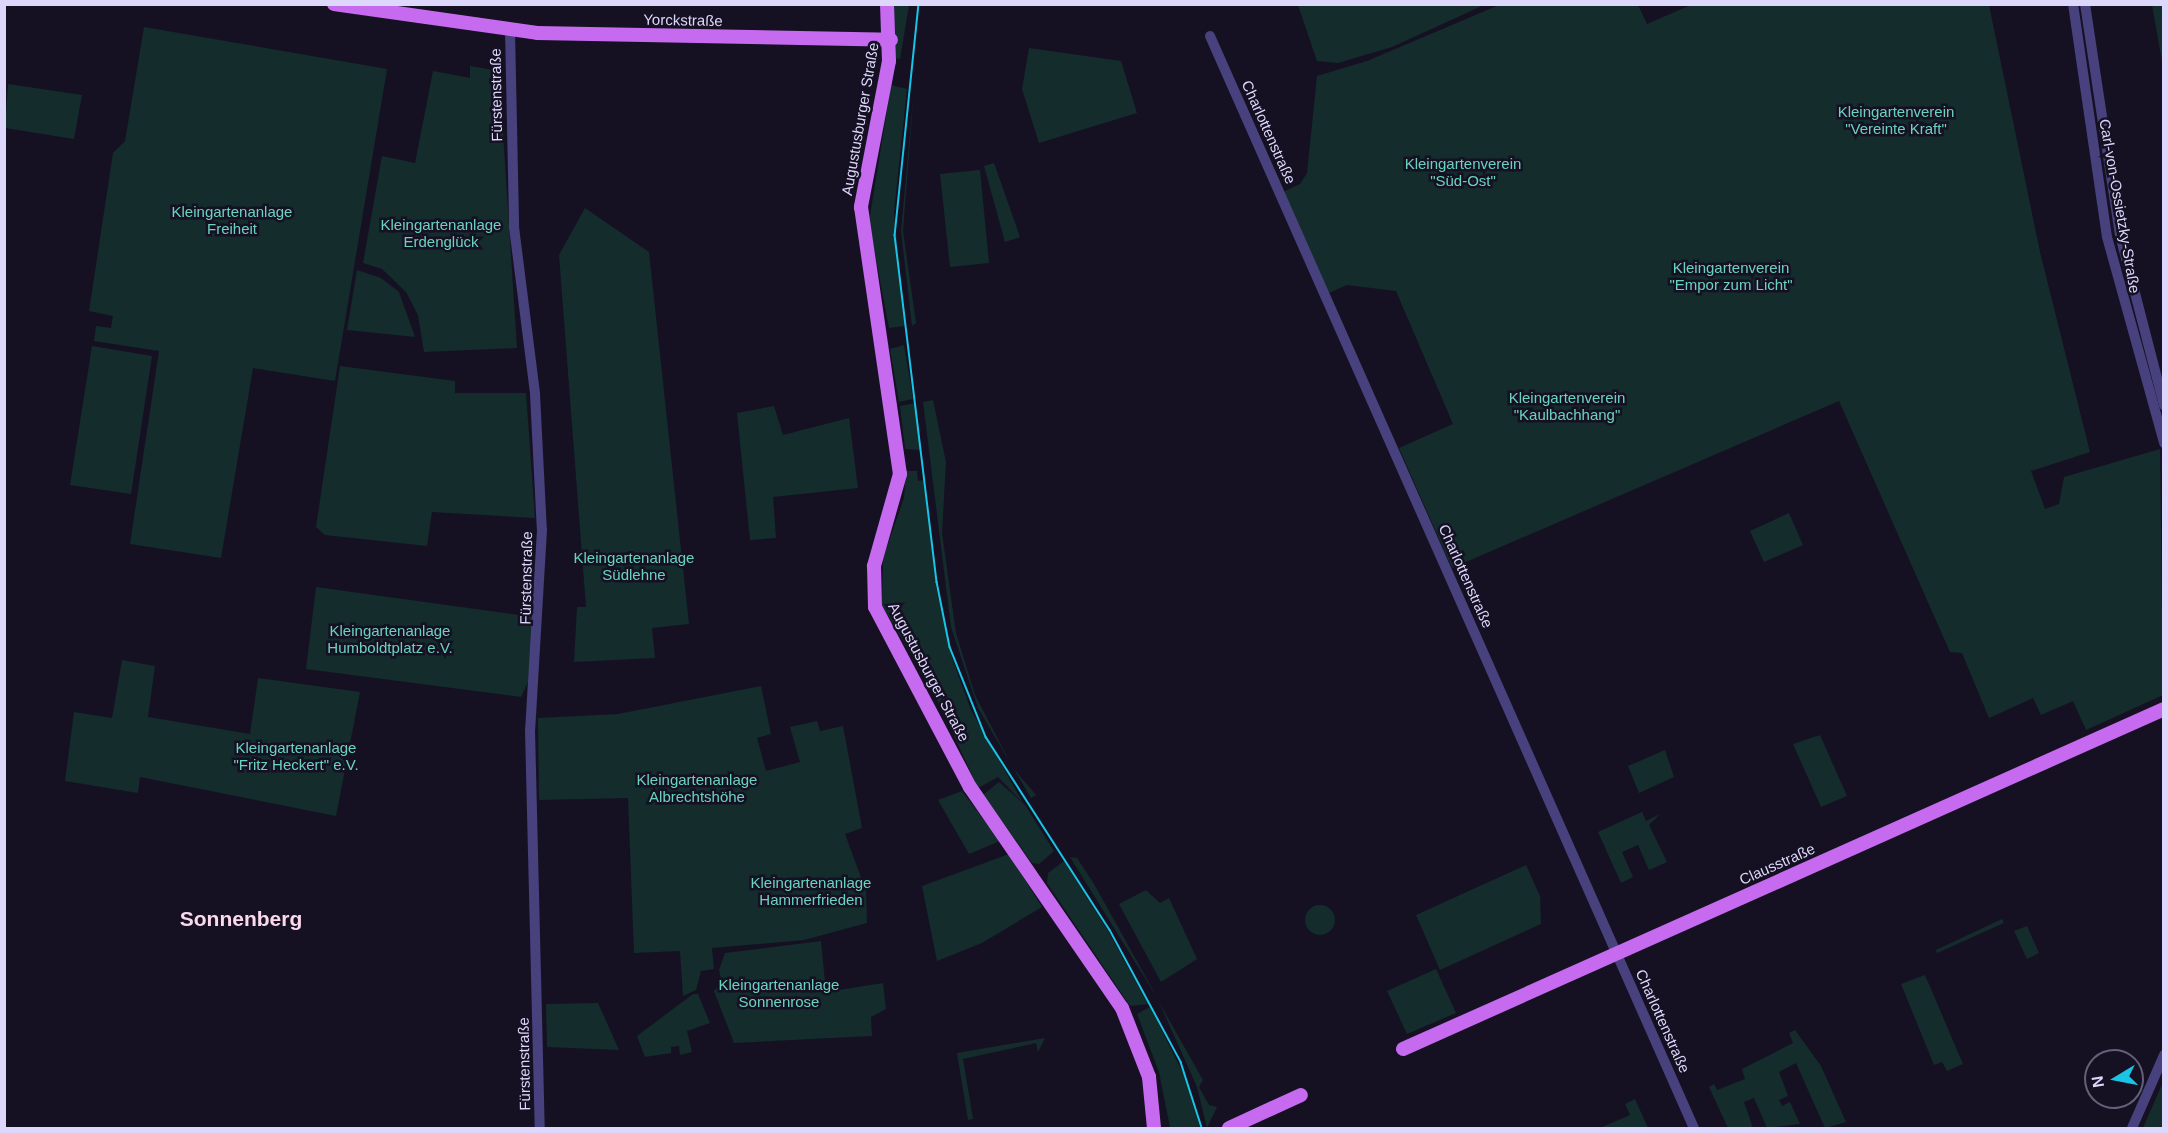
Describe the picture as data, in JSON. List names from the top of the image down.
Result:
{
  "streets": {
    "main road": ["Yorckstraße", "Augustusburger Straße", "Clausstraße"],
    "street": ["Fürstenstraße", "Charlottenstraße", "Carl-von-Ossietzky-Straße"]
  },
  "crossings": [
    ["Yorckstraße", "Fürstenstraße"],
    ["Yorckstraße", "Augustusburger Straße"],
    ["Charlottenstraße", "Clausstraße"]
  ],
  "districts": ["Sonnenberg"],
  "parks": [
    "Kleingartenverein \"Vereinte Kraft\"",
    "Kleingartenverein \"Süd-Ost\"",
    "Kleingartenanlage Freiheit",
    "Kleingartenanlage Erdenglück",
    "Kleingartenverein \"Empor zum Licht\"",
    "Kleingartenverein \"Kaulbachhang\"",
    "Kleingartenanlage Südlehne",
    "Kleingartenanlage Humboldtplatz e.V.",
    "Kleingartenanlage \"Fritz Heckert\" e.V.",
    "Kleingartenanlage Albrechtshöhe",
    "Kleingartenanlage Hammerfrieden",
    "Kleingartenanlage Sonnenrose"
  ],
  "north": "left"
}
